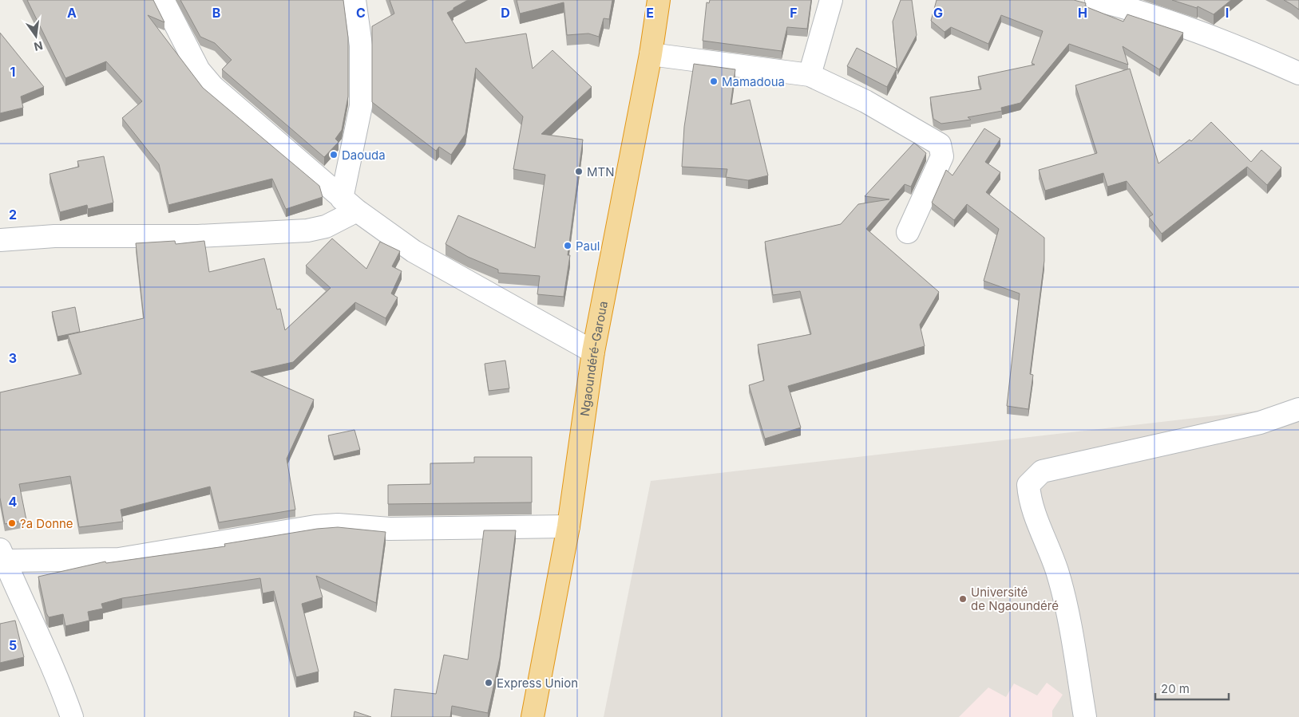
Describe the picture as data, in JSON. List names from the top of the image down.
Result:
{
  "streets": {
    "highway": ["Ngaoundéré-Garoua"]
  },
  "places": [
    "Mamadoua",
    "Daouda",
    "MTN",
    "Paul",
    "?a Donne",
    "Université de Ngaoundéré",
    "Express Union"
  ],
  "scale_bar": "20 m",
  "north": "bottom",
  "grid": {
    "columns": [
      "A",
      "B",
      "C",
      "D",
      "E",
      "F",
      "G",
      "H",
      "I"
    ],
    "rows": [
      "1",
      "2",
      "3",
      "4",
      "5"
    ]
  }
}
